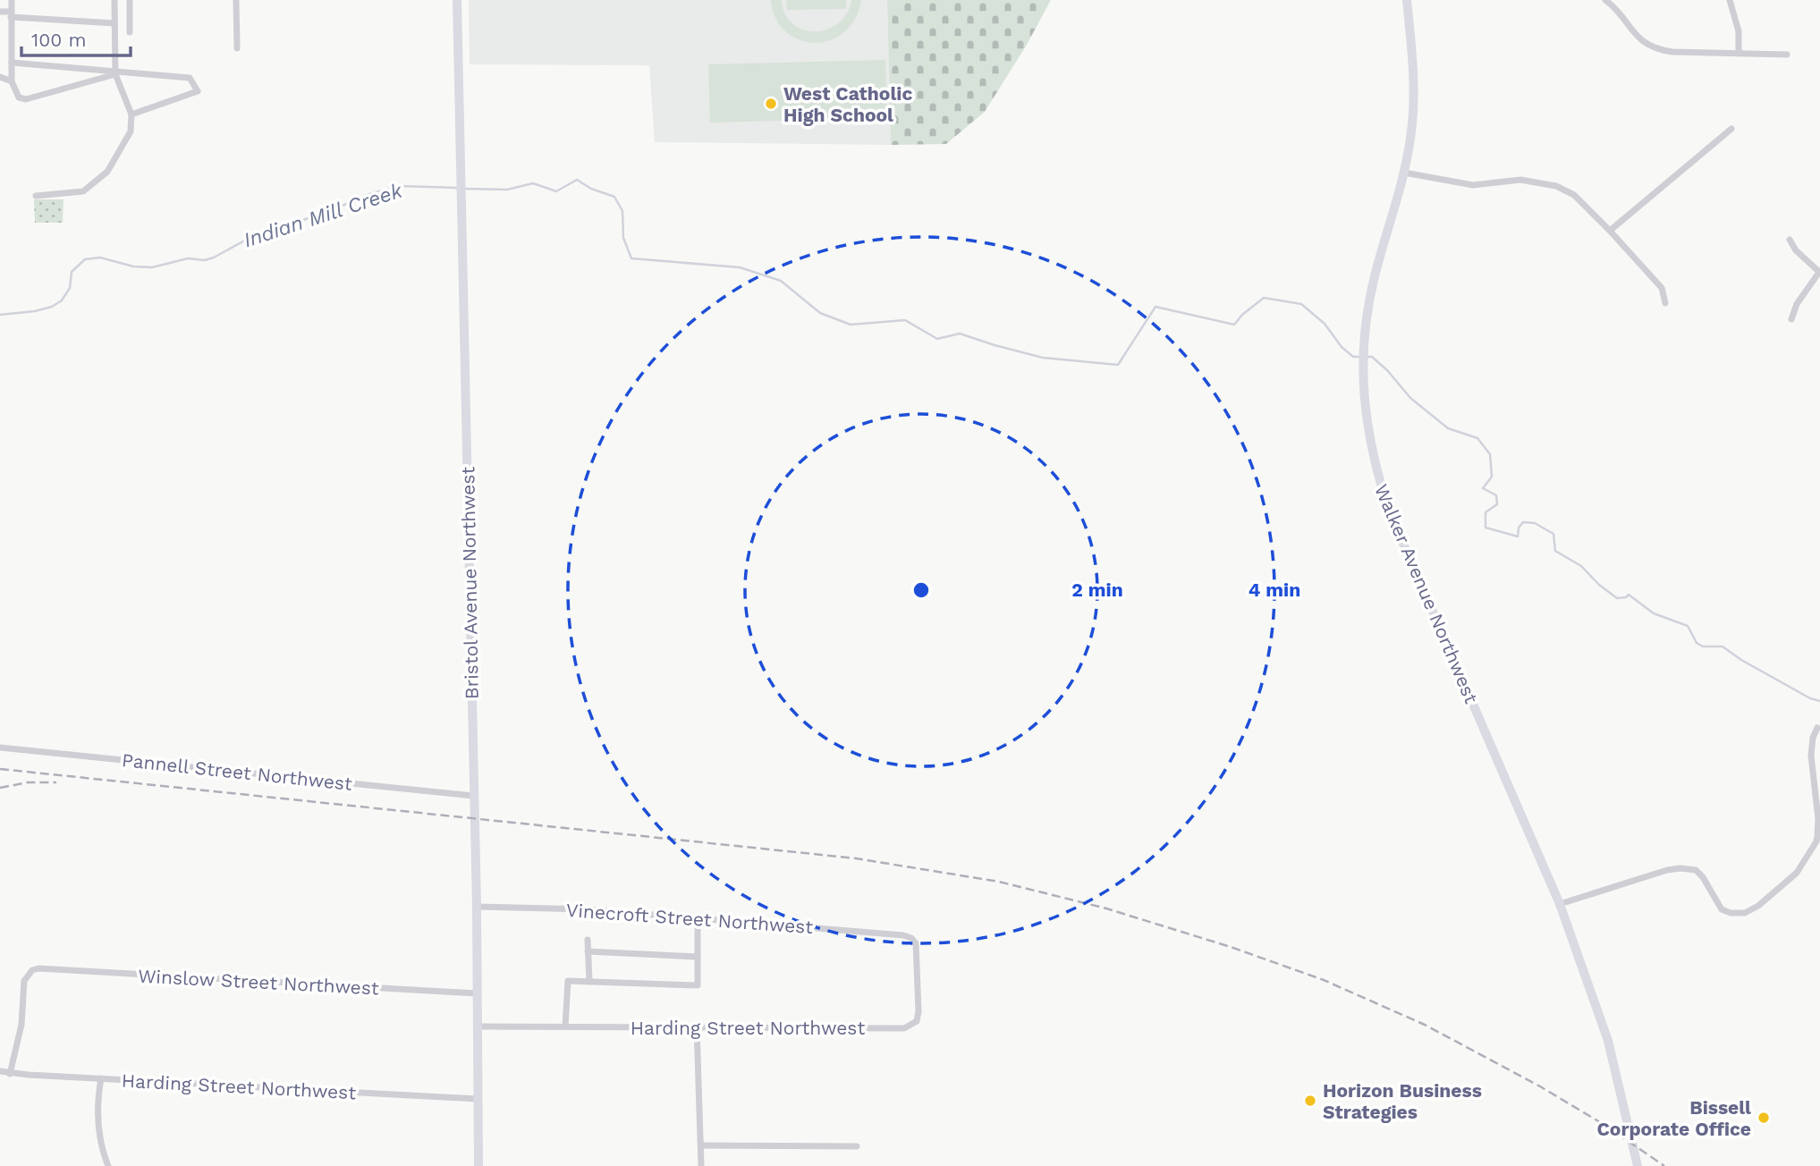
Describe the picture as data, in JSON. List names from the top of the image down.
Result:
{
  "streets": {
    "main road": ["Bristol Avenue Northwest", "Walker Avenue Northwest"],
    "street": [
      "Pannell Street Northwest",
      "Vinecroft Street Northwest",
      "Winslow Street Northwest",
      "Harding Street Northwest"
    ]
  },
  "crossings": [
    ["Bristol Avenue Northwest", "Pannell Street Northwest"],
    ["Bristol Avenue Northwest", "Vinecroft Street Northwest"],
    ["Bristol Avenue Northwest", "Winslow Street Northwest"],
    ["Bristol Avenue Northwest", "Harding Street Northwest"],
    ["Vinecroft Street Northwest", "Harding Street Northwest"],
    ["Winslow Street Northwest", "Harding Street Northwest"]
  ],
  "water": ["Indian Mill Creek"],
  "places": ["West Catholic High School", "Horizon Business Strategies", "Bissell Corporate Office"],
  "scale_bar": "100 m",
  "rings": ["2 min", "4 min"]
}
